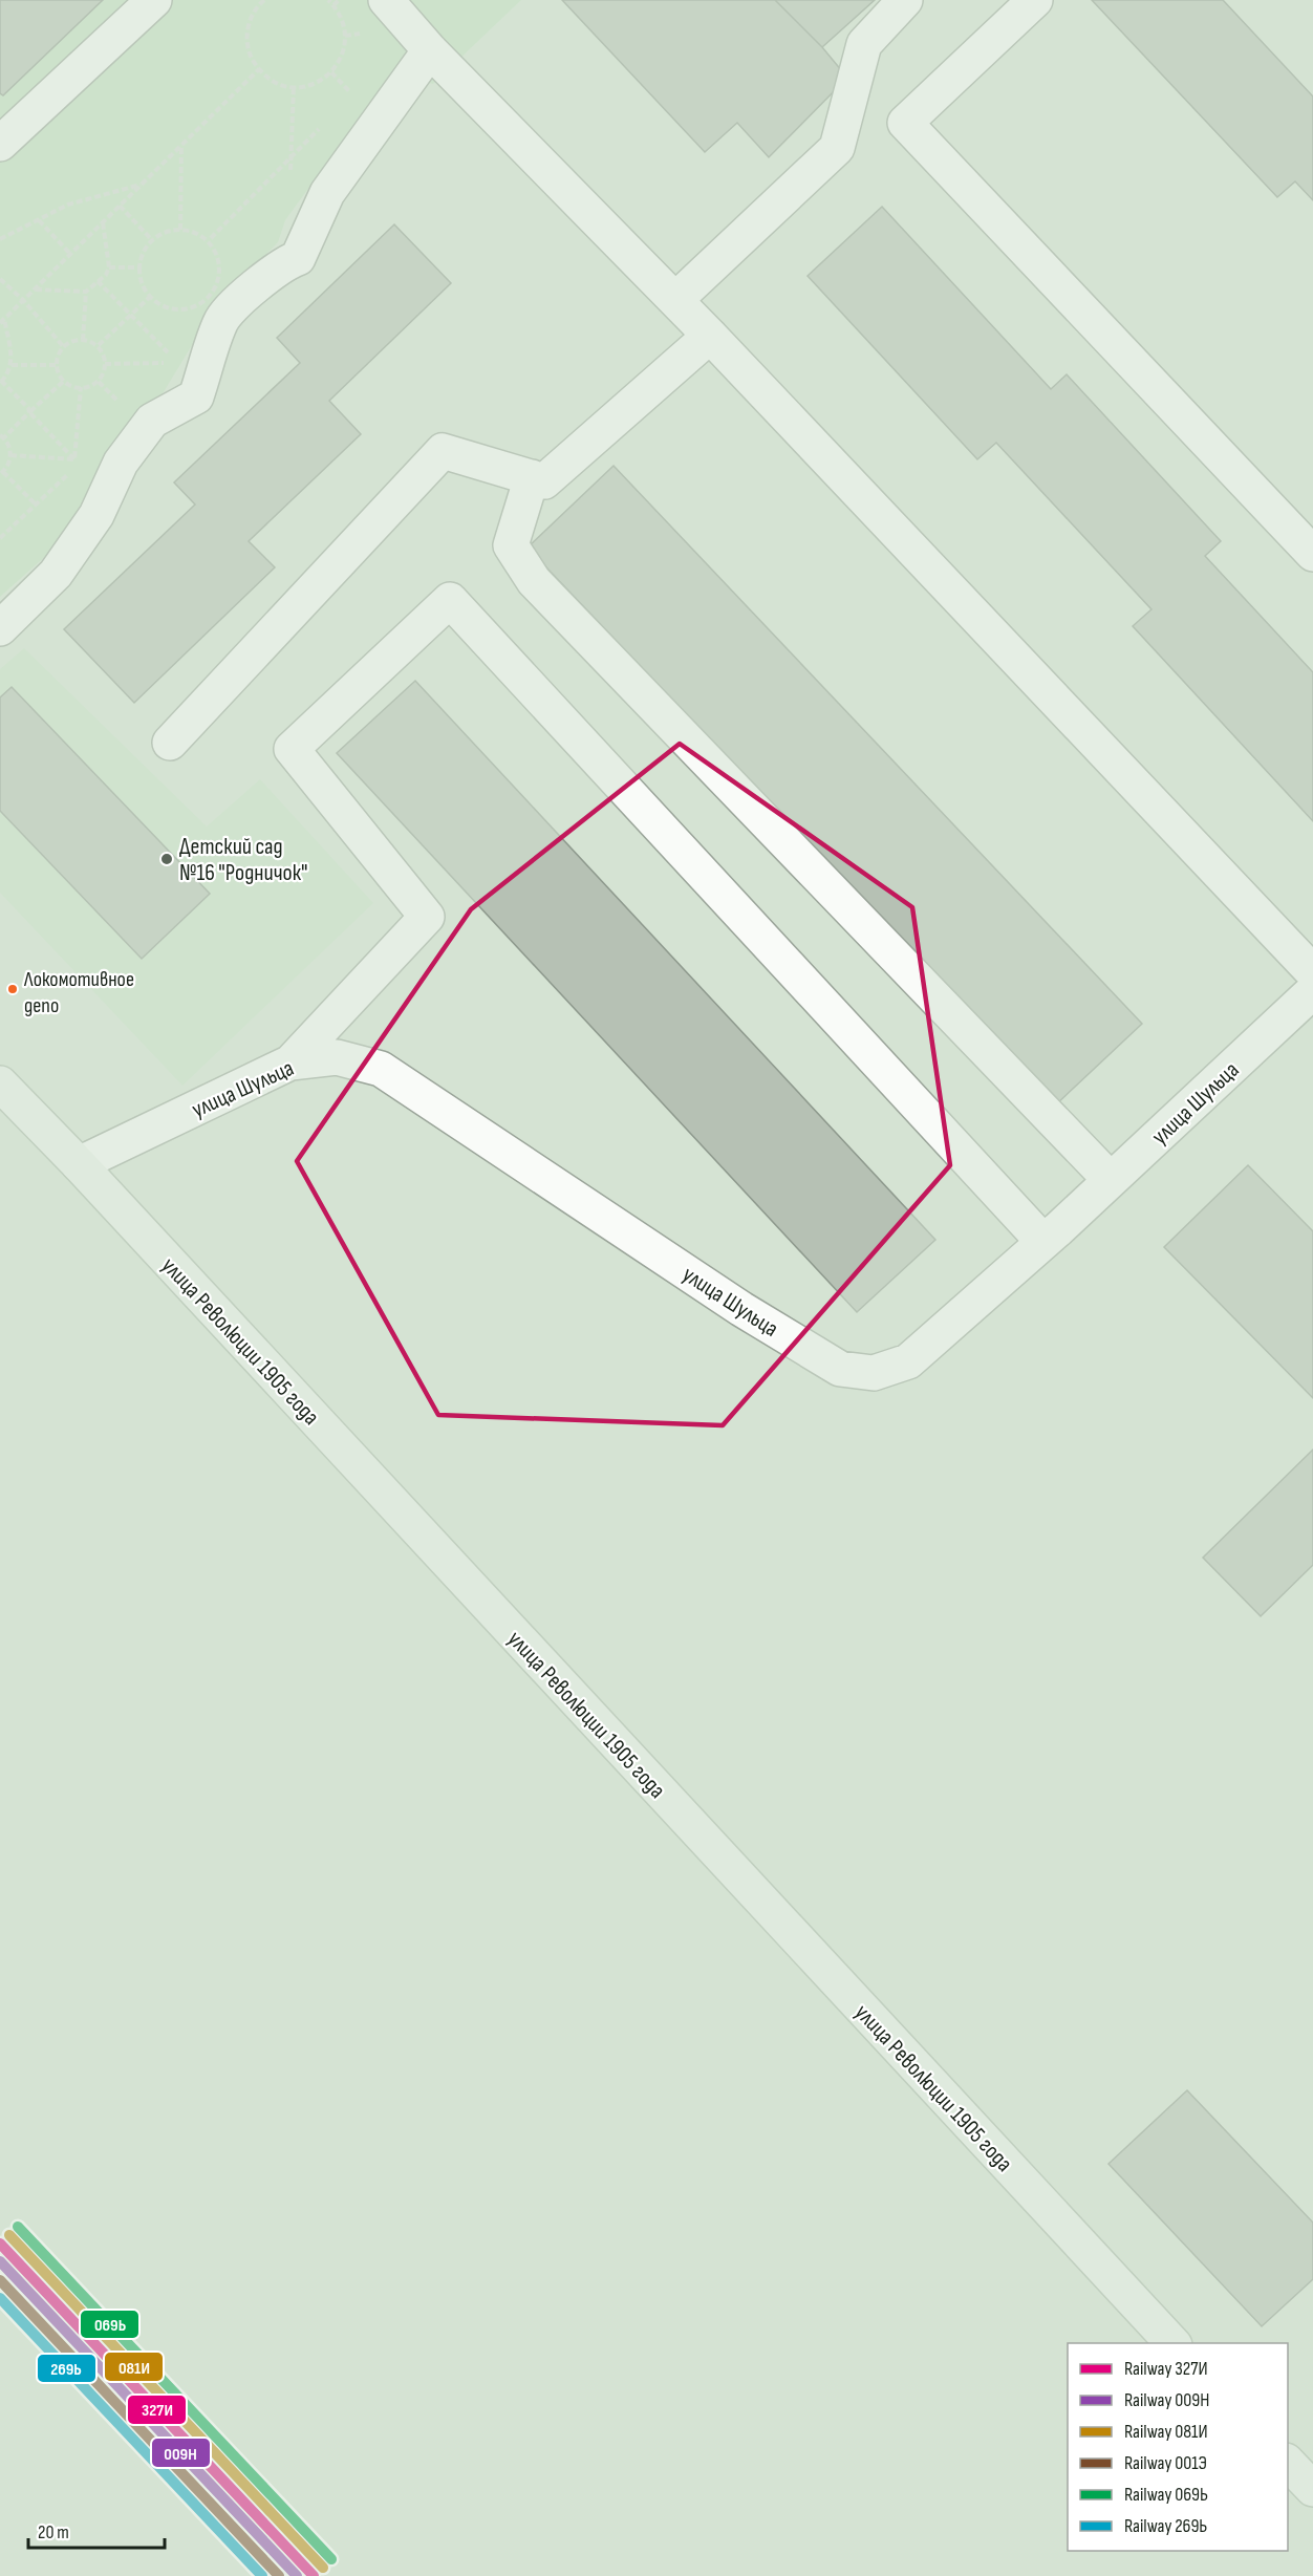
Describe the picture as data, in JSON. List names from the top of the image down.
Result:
{
  "streets": {
    "main road": ["улица Революции 1905 года"],
    "street": ["улица Шульца"]
  },
  "crossings": [
    ["улица Шульца", "улица Революции 1905 года"]
  ],
  "places": ["Детский сад №16 \"Родничок\"", "Локомотивное депо"],
  "lines": [
    "rail line 069Ь",
    "rail line 081И",
    "rail line 327И",
    "rail line 009Н",
    "rail line 001Э",
    "rail line 269Ь"
  ],
  "legend": [
    "Railway 327И",
    "Railway 009Н",
    "Railway 081И",
    "Railway 001Э",
    "Railway 069Ь",
    "Railway 269Ь"
  ],
  "scale_bar": "20 m"
}
